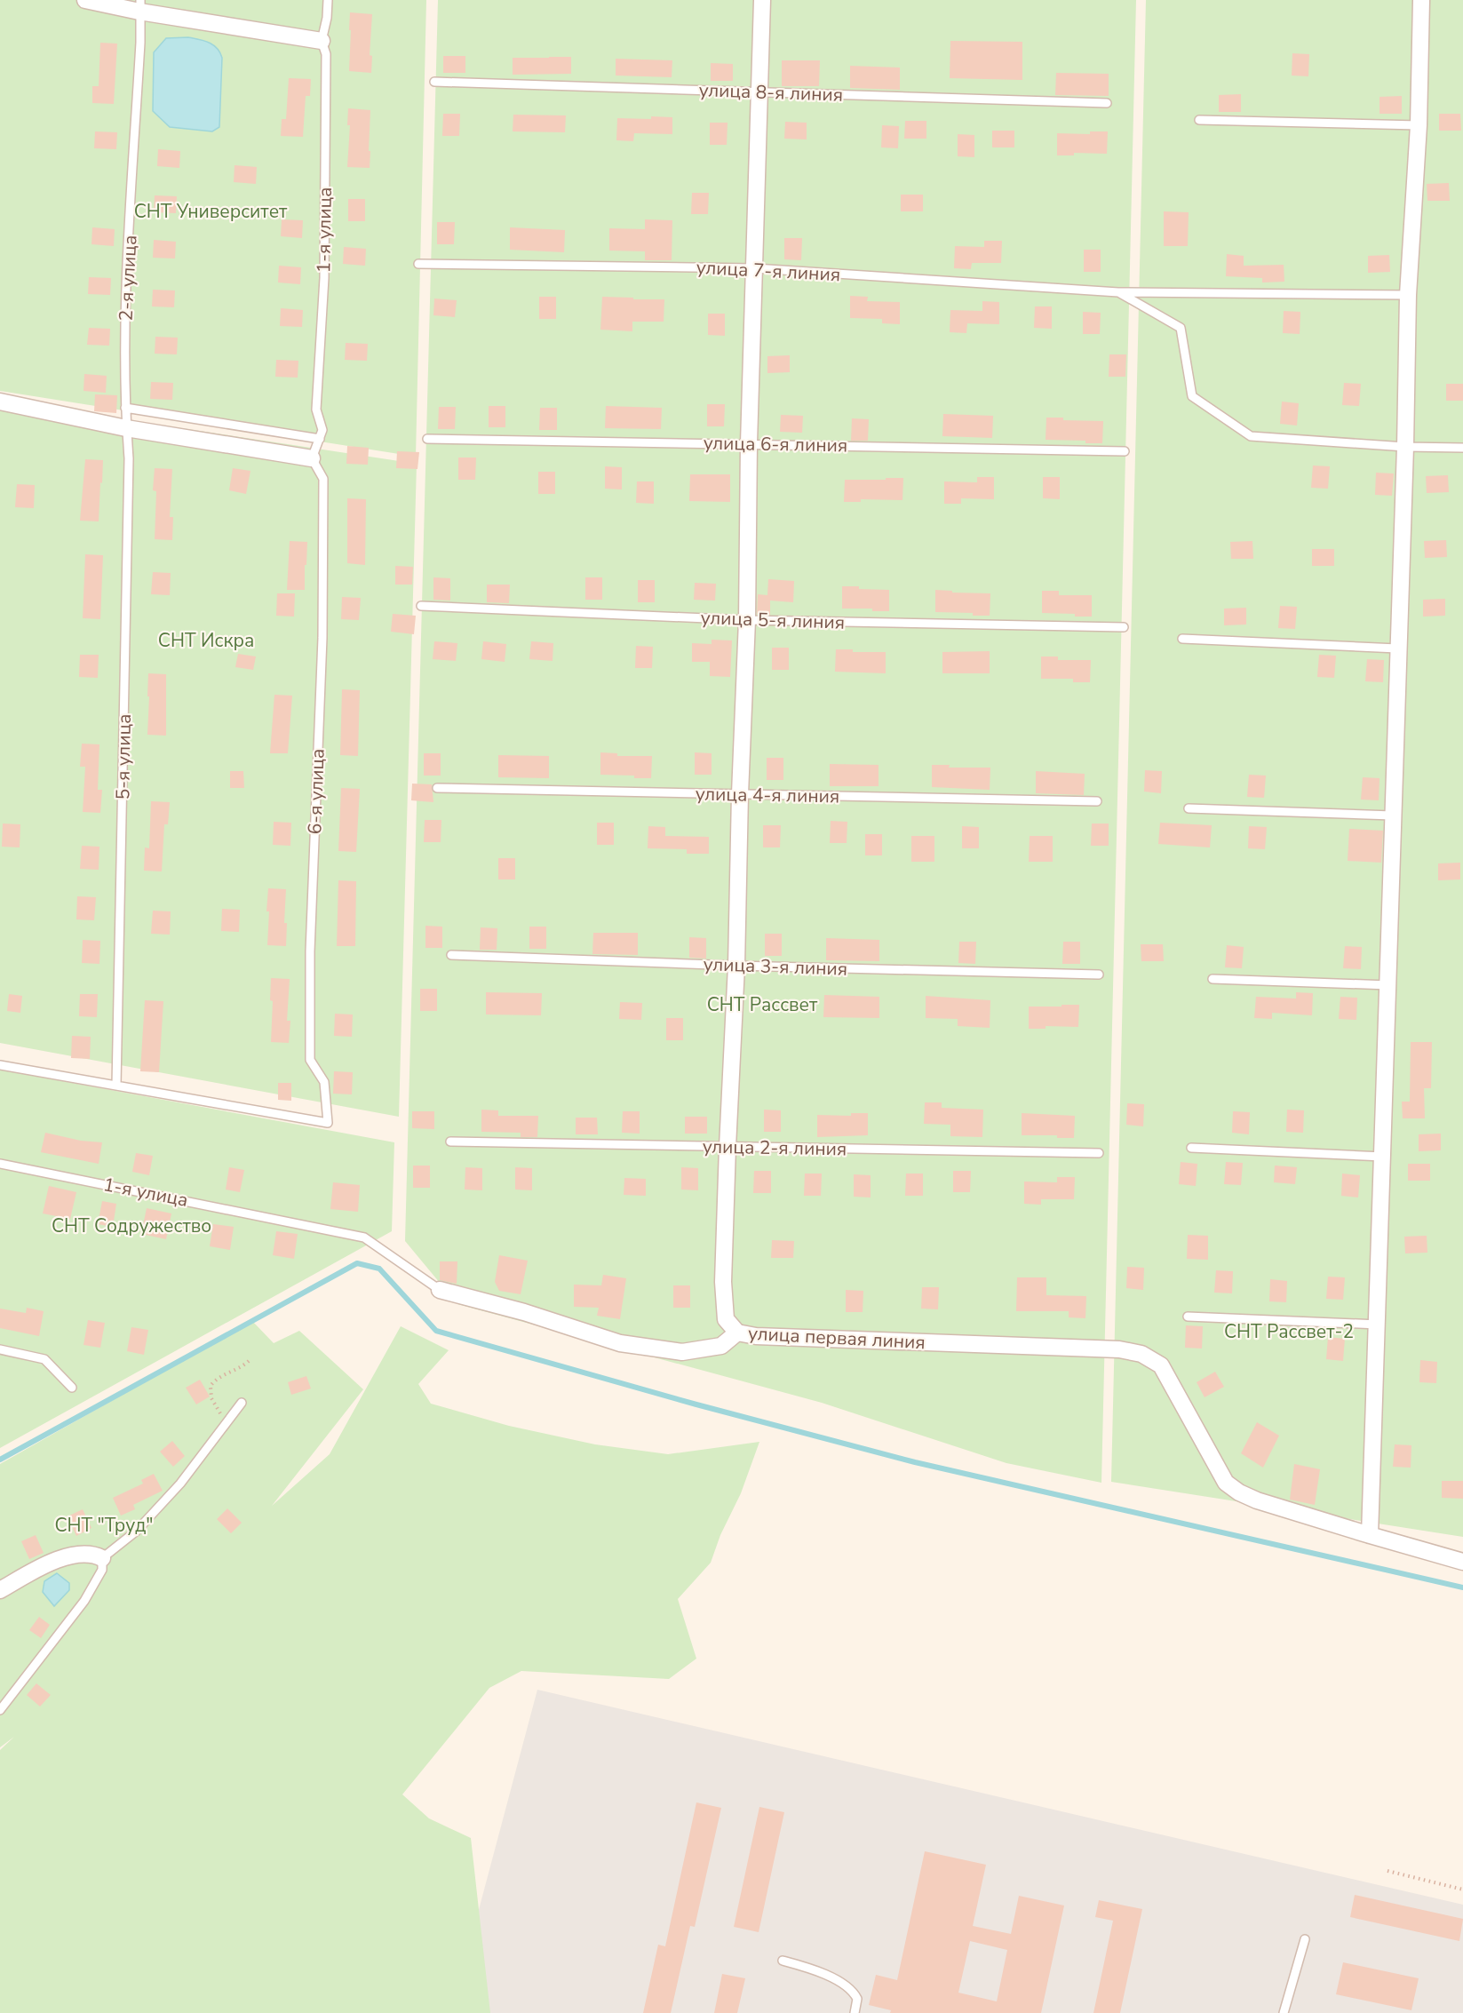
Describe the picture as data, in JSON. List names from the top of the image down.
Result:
{
  "streets": {
    "street": ["улица первая линия"],
    "lane": [
      "улица 8-я линия",
      "1-я улица",
      "улица 7-я линия",
      "2-я улица",
      "улица 6-я линия",
      "улица 5-я линия",
      "5-я улица",
      "6-я улица",
      "улица 4-я линия",
      "улица 3-я линия",
      "улица 2-я линия"
    ]
  },
  "crossings": [
    ["1-я улица", "6-я улица"],
    ["1-я улица", "улица первая линия"],
    ["2-я улица", "5-я улица"],
    ["5-я улица", "6-я улица"]
  ],
  "parks": [
    "СНТ Университет",
    "СНТ Искра",
    "СНТ Рассвет",
    "СНТ Содружество",
    "СНТ Рассвет-2",
    "СНТ \"Труд\""
  ]
}
